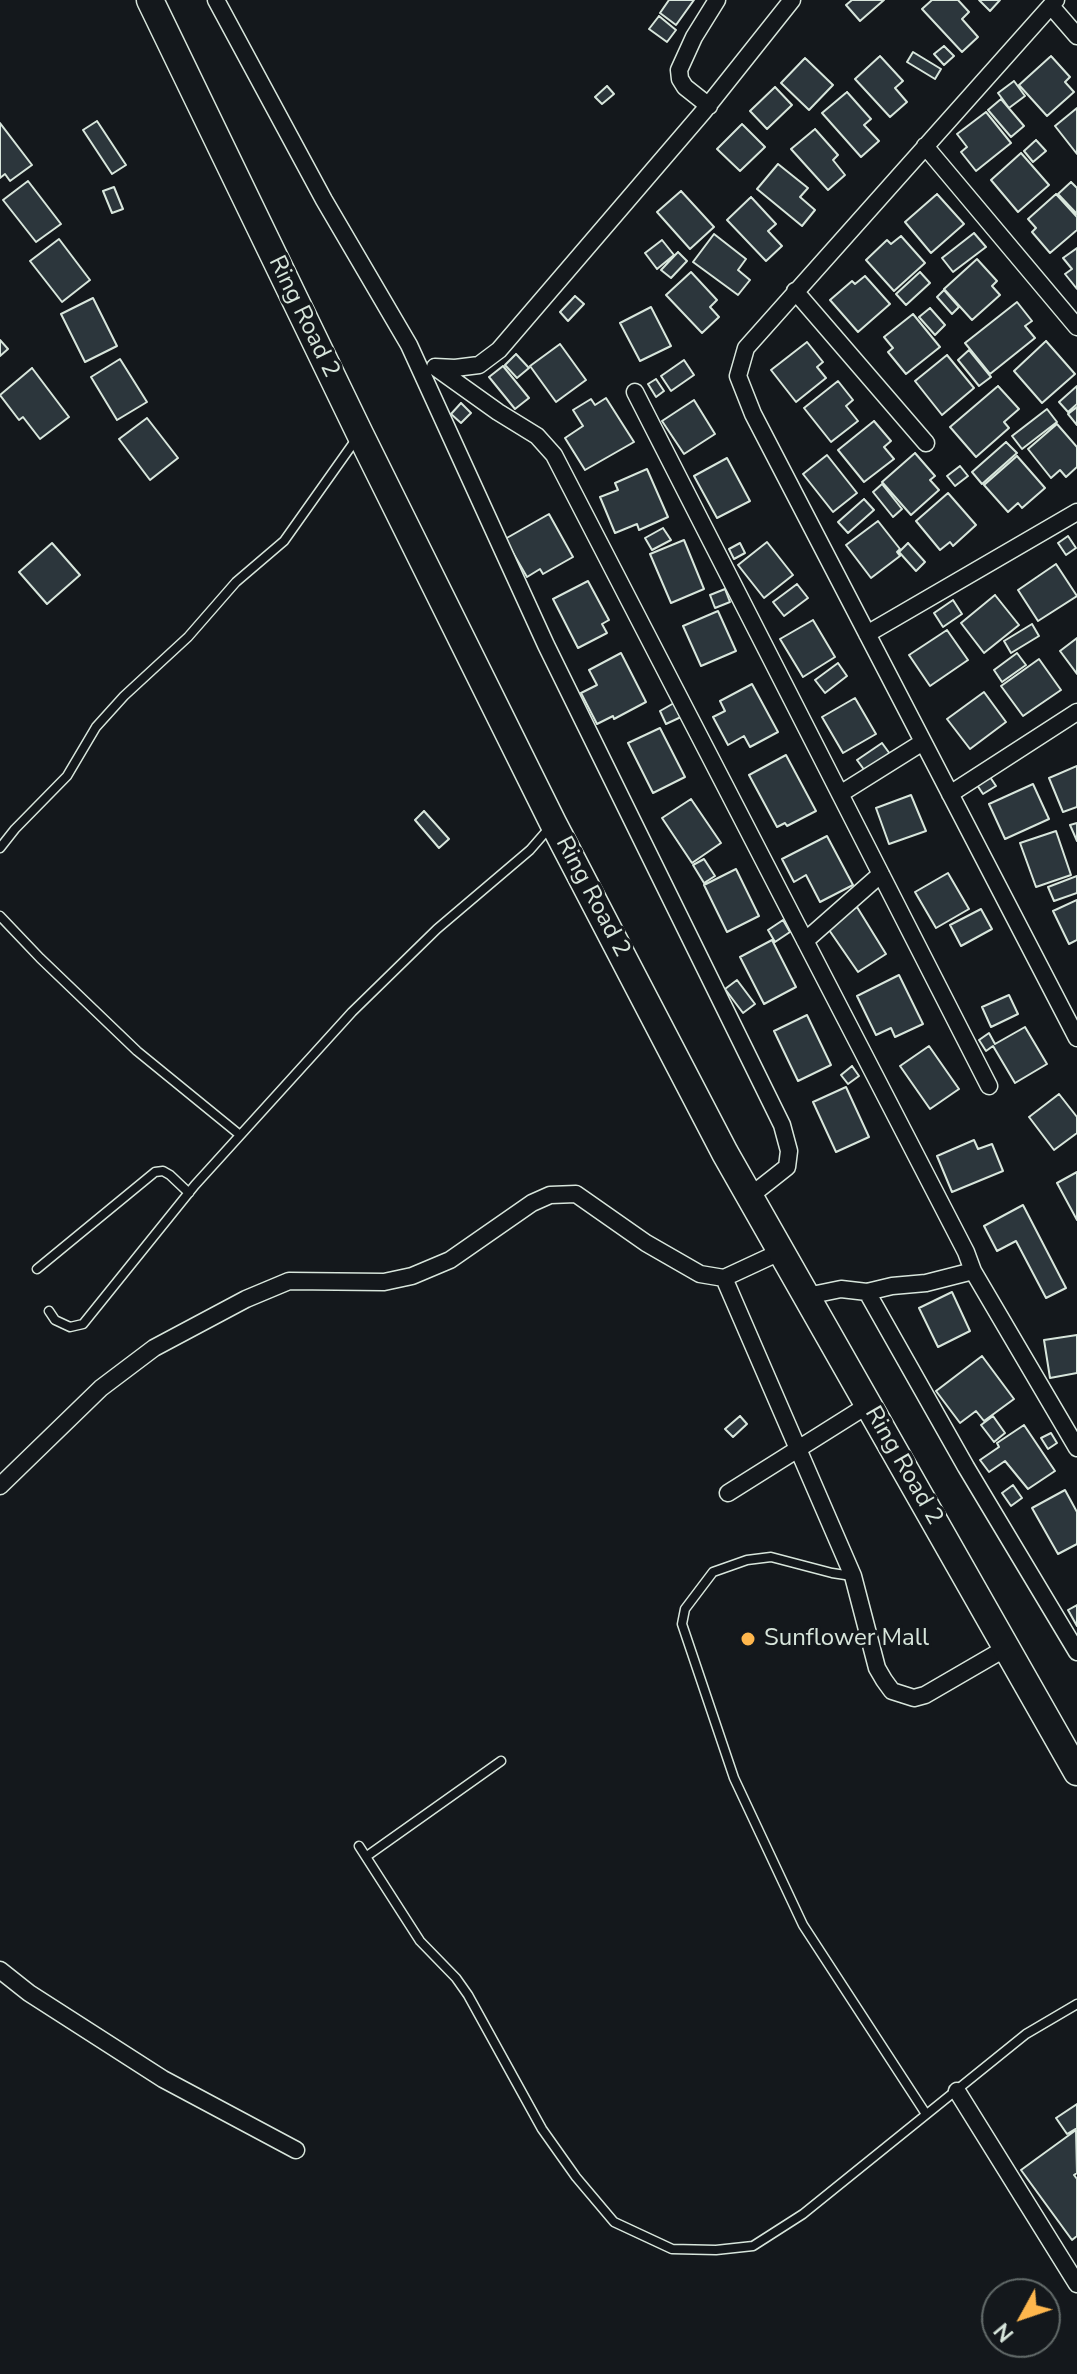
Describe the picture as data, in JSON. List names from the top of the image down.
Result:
{
  "streets": {
    "main road": ["Ring Road 2"]
  },
  "places": ["Sunflower Mall"],
  "north": "bottom left"
}
